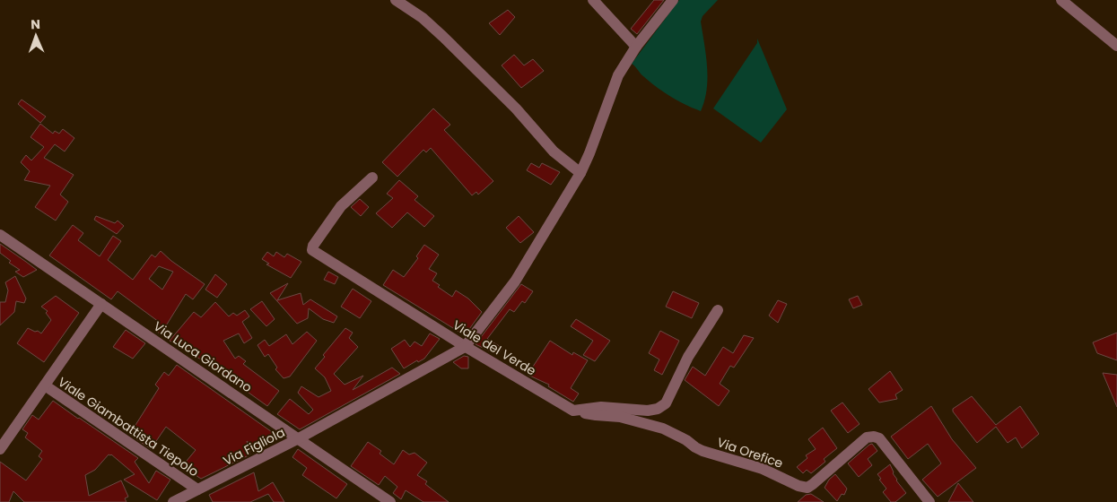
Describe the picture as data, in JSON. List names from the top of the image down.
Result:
{
  "streets": {
    "street": [
      "Viale del Verde",
      "Via Luca Giordano",
      "Viale Giambattista Tiepolo",
      "Via Figliola",
      "Via Orefice"
    ]
  },
  "crossings": [
    ["Viale del Verde", "Via Figliola"],
    ["Viale del Verde", "Via Orefice"],
    ["Via Luca Giordano", "Via Figliola"],
    ["Viale Giambattista Tiepolo", "Via Figliola"]
  ],
  "north": "top"
}
